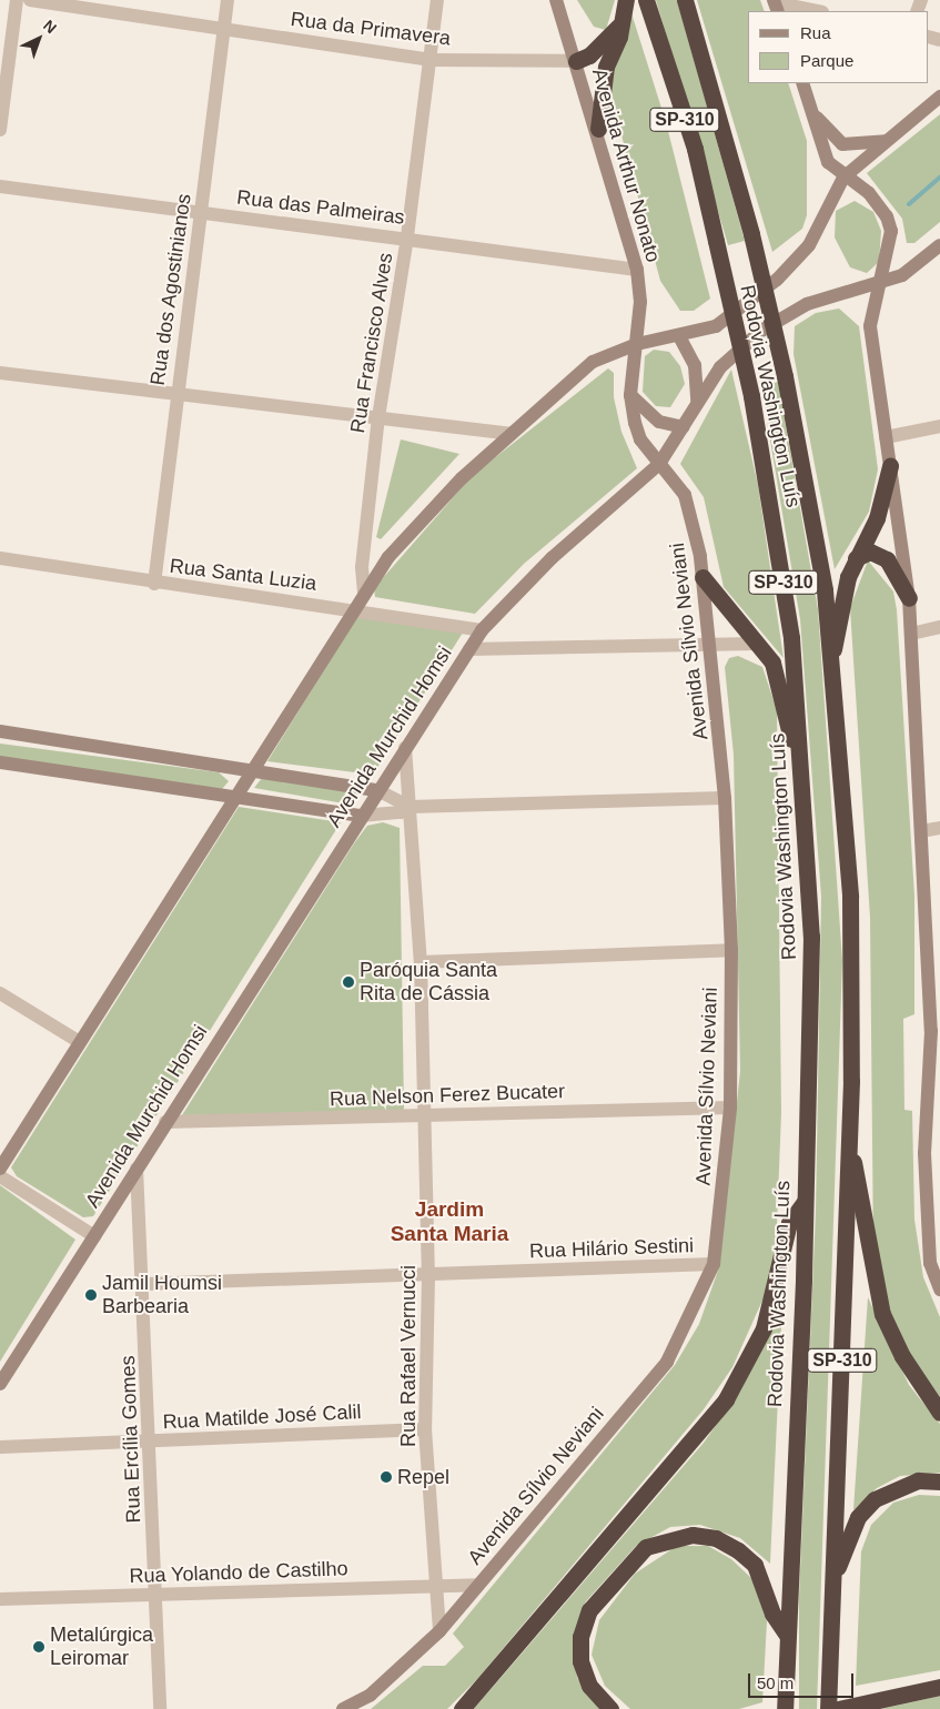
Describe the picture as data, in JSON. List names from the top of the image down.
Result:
{
  "streets": {
    "highway": ["SP-310", "Rodovia Washington Luís"],
    "main road": ["Avenida Arthur Nonato", "Avenida Sílvio Neviani", "Avenida Murchid Homsi"],
    "street": [
      "Rua da Primavera",
      "Rua das Palmeiras",
      "Rua dos Agostinianos",
      "Rua Francisco Alves",
      "Rua Santa Luzia",
      "Rua Nelson Ferez Bucater",
      "Rua Hilário Sestini",
      "Rua Rafael Vernucci",
      "Rua Matilde José Calil",
      "Rua Ercília Gomes",
      "Rua Yolando de Castilho"
    ]
  },
  "crossings": [
    ["Rua da Primavera", "Avenida Arthur Nonato"],
    ["Rua da Primavera", "Rua dos Agostinianos"],
    ["Rua da Primavera", "Rua Francisco Alves"],
    ["Avenida Arthur Nonato", "Rua das Palmeiras"],
    ["Avenida Arthur Nonato", "Avenida Sílvio Neviani"],
    ["Avenida Arthur Nonato", "Avenida Murchid Homsi"],
    ["Rua das Palmeiras", "Rua dos Agostinianos"],
    ["Rua das Palmeiras", "Rua Francisco Alves"],
    ["Rua dos Agostinianos", "Rua Santa Luzia"],
    ["Rua Santa Luzia", "Avenida Murchid Homsi"],
    ["Avenida Sílvio Neviani", "Avenida Murchid Homsi"],
    ["Avenida Sílvio Neviani", "Rua Nelson Ferez Bucater"],
    ["Avenida Sílvio Neviani", "Rua Hilário Sestini"],
    ["Avenida Sílvio Neviani", "Rua Rafael Vernucci"],
    ["Avenida Sílvio Neviani", "Rua Yolando de Castilho"],
    ["Avenida Murchid Homsi", "Rua Nelson Ferez Bucater"],
    ["Avenida Murchid Homsi", "Rua Rafael Vernucci"],
    ["Avenida Murchid Homsi", "Rua Ercília Gomes"],
    ["Rua Nelson Ferez Bucater", "Rua Rafael Vernucci"],
    ["Rua Hilário Sestini", "Rua Rafael Vernucci"],
    ["Rua Hilário Sestini", "Rua Ercília Gomes"],
    ["Rua Rafael Vernucci", "Rua Matilde José Calil"],
    ["Rua Rafael Vernucci", "Rua Yolando de Castilho"],
    ["Rua Matilde José Calil", "Rua Ercília Gomes"],
    ["Rua Ercília Gomes", "Rua Yolando de Castilho"]
  ],
  "districts": ["Jardim Santa Maria"],
  "places": [
    "Paróquia Santa Rita de Cássia",
    "Jamil Houmsi Barbearia",
    "Repel",
    "Metalúrgica Leiromar"
  ],
  "legend": ["Rua", "Parque"],
  "scale_bar": "50 m",
  "north": "top right"
}
